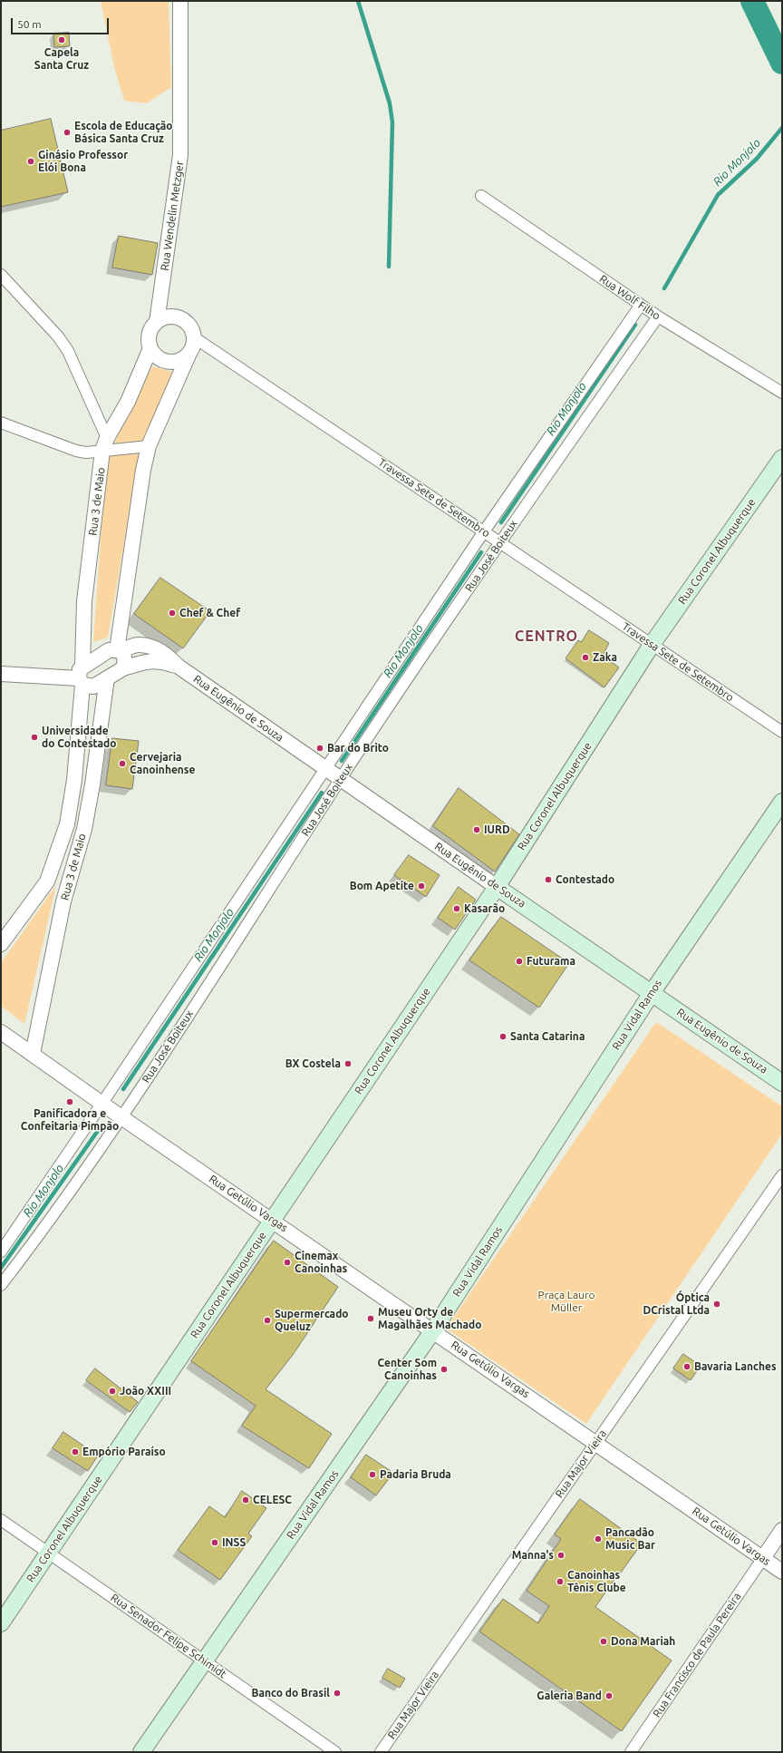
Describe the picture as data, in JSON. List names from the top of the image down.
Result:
{
  "streets": {
    "main road": ["Rua Coronel Albuquerque", "Rua Eugênio de Souza", "Rua Vidal Ramos"],
    "street": [
      "Rua Wendelin Metzger",
      "Rua Wolf Filho",
      "Travessa Sete de Setembro",
      "Rua 3 de Maio",
      "Rua José Boiteux",
      "Rua Getúlio Vargas",
      "Rua Major Vieira",
      "Rua Senador Felipe Schimidt",
      "Rua Francisco de Paula Pereira"
    ]
  },
  "crossings": [
    ["Rua Wendelin Metzger", "Travessa Sete de Setembro"],
    ["Rua Wendelin Metzger", "Rua 3 de Maio"],
    ["Rua Wolf Filho", "Rua José Boiteux"],
    ["Travessa Sete de Setembro", "Rua 3 de Maio"],
    ["Travessa Sete de Setembro", "Rua Coronel Albuquerque"],
    ["Travessa Sete de Setembro", "Rua José Boiteux"],
    ["Rua 3 de Maio", "Rua Eugênio de Souza"],
    ["Rua 3 de Maio", "Rua Getúlio Vargas"],
    ["Rua Coronel Albuquerque", "Rua Eugênio de Souza"],
    ["Rua Coronel Albuquerque", "Rua Getúlio Vargas"],
    ["Rua Coronel Albuquerque", "Rua Senador Felipe Schimidt"],
    ["Rua José Boiteux", "Rua Eugênio de Souza"],
    ["Rua José Boiteux", "Rua Getúlio Vargas"],
    ["Rua Eugênio de Souza", "Rua Vidal Ramos"],
    ["Rua Vidal Ramos", "Rua Getúlio Vargas"],
    ["Rua Vidal Ramos", "Rua Senador Felipe Schimidt"],
    ["Rua Getúlio Vargas", "Rua Major Vieira"],
    ["Rua Getúlio Vargas", "Rua Francisco de Paula Pereira"]
  ],
  "districts": ["CENTRO"],
  "water": ["Rio Monjolo"],
  "parks": ["Praça Lauro Müller"],
  "places": [
    "Capela Santa Cruz",
    "Escola de Educação Básica Santa Cruz",
    "Ginásio Professor Elói Bona",
    "Chef & Chef",
    "Zaka",
    "Universidade do Contestado",
    "Bar do Brito",
    "Cervejaria Canoinhense",
    "IURD",
    "Contestado",
    "Bom Apetite",
    "Kasarão",
    "Futurama",
    "Santa Catarina",
    "BX Costela",
    "Panificadora e Confeitaria Pimpão",
    "Cinemax Canoinhas",
    "Óptica DCristal Ltda",
    "Museu Orty de Magalhães Machado",
    "Supermercado Queluz",
    "Bavaria Lanches",
    "Center Som Canoinhas",
    "João XXIII",
    "Empório Paraíso",
    "Padaria Bruda",
    "CELESC",
    "Pancadão Music Bar",
    "INSS",
    "Manna's",
    "Canoinhas Tênis Clube",
    "Dona Mariah",
    "Banco do Brasil",
    "Galeria Band"
  ],
  "scale_bar": "50 m"
}
